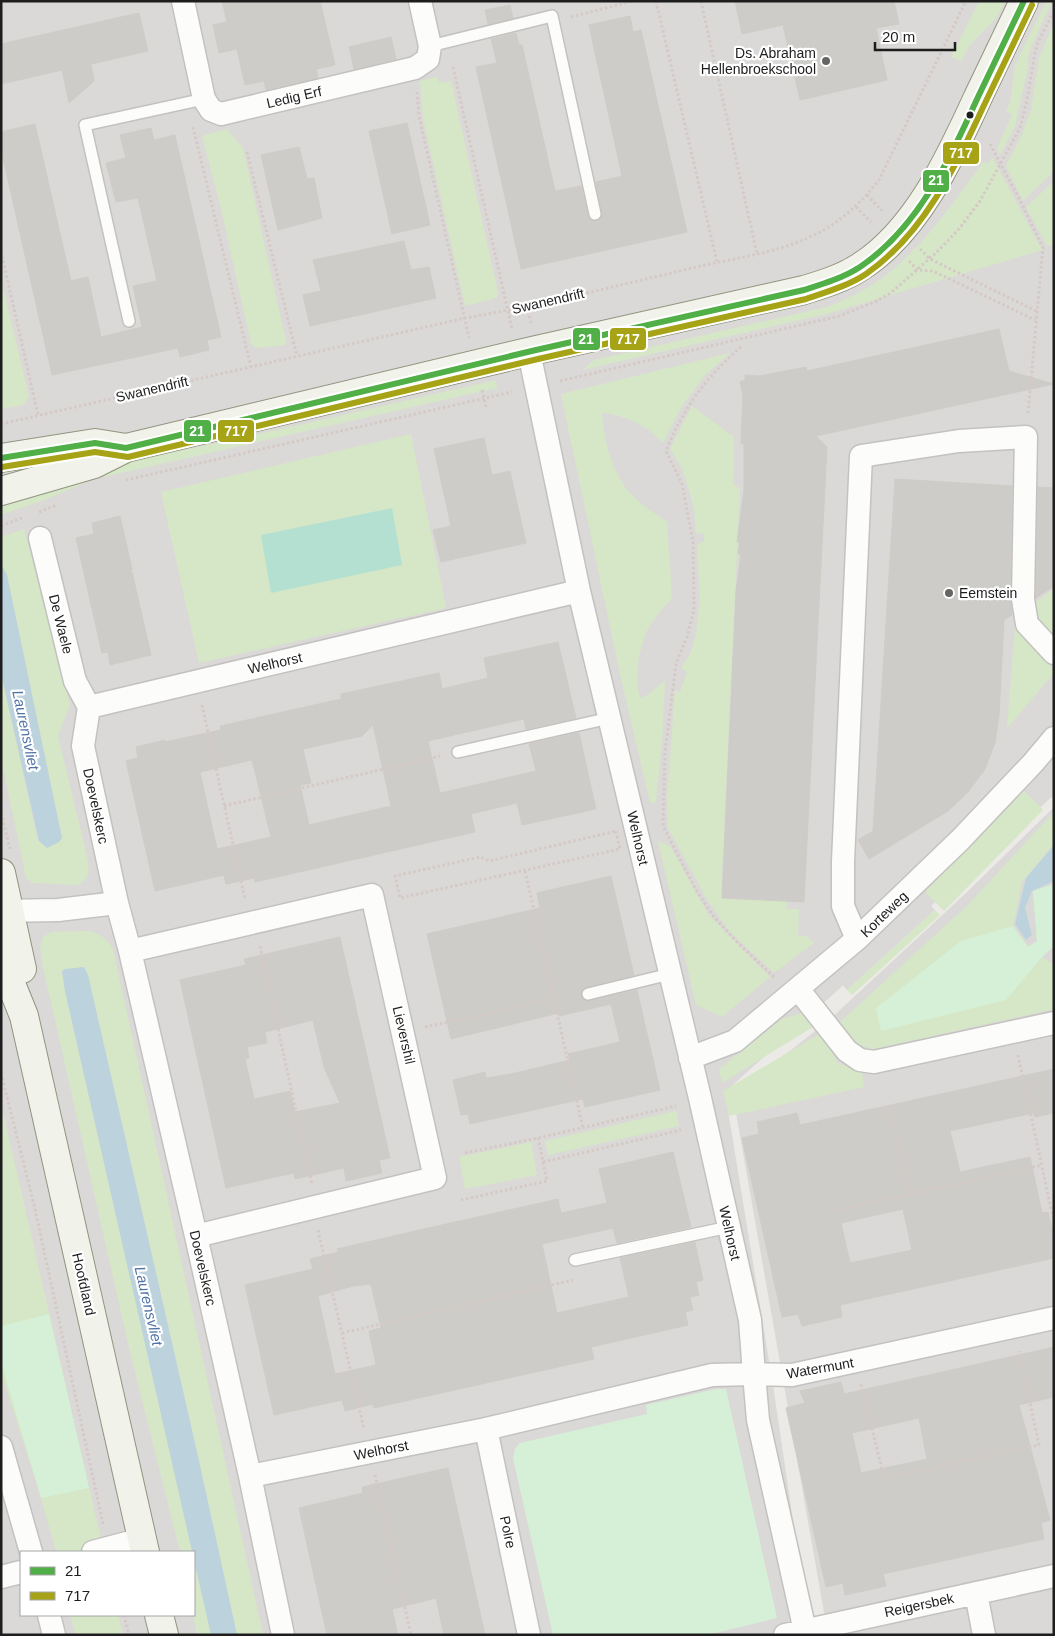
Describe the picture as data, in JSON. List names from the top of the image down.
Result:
{
  "streets": {
    "main road": ["Hoofdland"],
    "street": [
      "Ledig Erf",
      "De Waele",
      "Welhorst",
      "Doevelskerc",
      "Korteweg",
      "Lievershil",
      "Watermunt",
      "Polre",
      "Reigersbek"
    ],
    "path": ["Swanendrift"]
  },
  "crossings": [
    ["De Waele", "Welhorst"],
    ["De Waele", "Doevelskerc"],
    ["Welhorst", "Doevelskerc"],
    ["Welhorst", "Korteweg"],
    ["Welhorst", "Watermunt"],
    ["Welhorst", "Polre"],
    ["Doevelskerc", "Lievershil"]
  ],
  "water": ["Laurensvliet"],
  "places": ["Ds. Abraham Hellenbroekschool", "Eemstein"],
  "lines": ["transit line 21", "transit line 717"],
  "legend": ["21", "717"],
  "scale_bar": "20 m"
}
